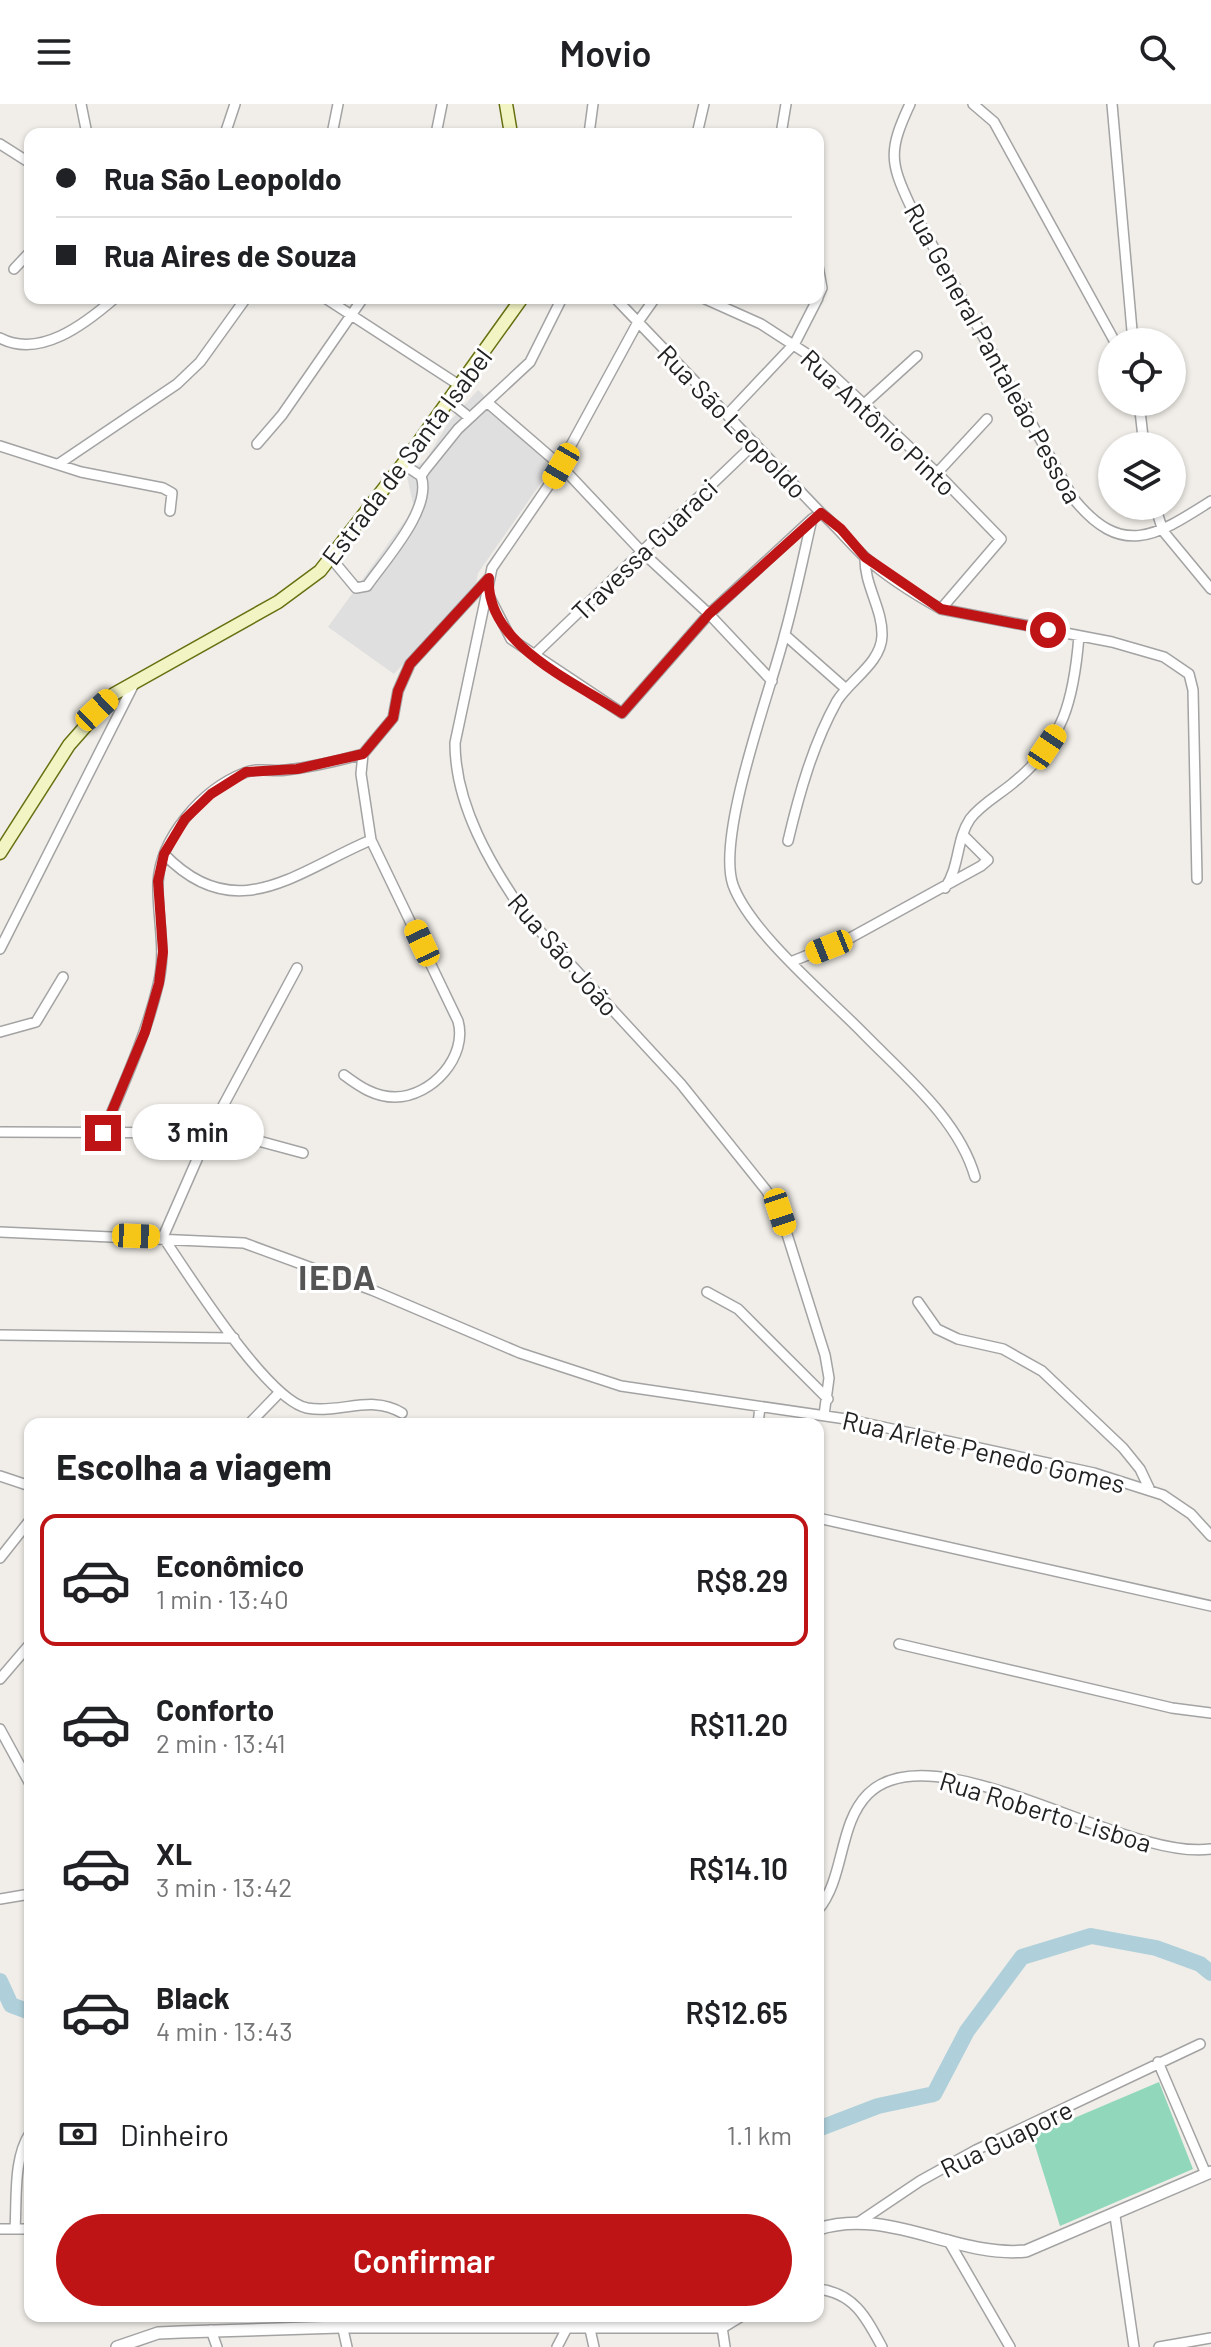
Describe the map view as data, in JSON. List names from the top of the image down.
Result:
{
  "streets": {
    "main road": ["Estrada de Santa Isabel"],
    "street": [
      "Rua General Pantaleão Pessoa",
      "Rua São Leopoldo",
      "Rua Antônio Pinto",
      "Travessa Guaraci",
      "Rua São João",
      "Rua Arlete Penedo Gomes",
      "Rua Roberto Lisboa",
      "Rua Guapore"
    ]
  },
  "crossings": [
    ["Rua São Leopoldo", "Rua Antônio Pinto"],
    ["Rua São Leopoldo", "Travessa Guaraci"],
    ["Rua São Leopoldo", "Rua São João"],
    ["Rua São João", "Rua Arlete Penedo Gomes"]
  ],
  "districts": ["IEDA"],
  "page": {
    "header": "Movio",
    "banner": ["Rua São Leopoldo", "Rua Aires de Souza"],
    "bubble": "3 min",
    "heading": "Escolha a viagem",
    "list": [
      {
        "name": "Econômico",
        "note": "1 min · 13:40",
        "value": "R$8.29"
      },
      {
        "name": "Conforto",
        "note": "2 min · 13:41",
        "value": "R$11.20"
      },
      {
        "name": "XL",
        "note": "3 min · 13:42",
        "value": "R$14.10"
      },
      {
        "name": "Black",
        "note": "4 min · 13:43",
        "value": "R$12.65"
      }
    ],
    "pay": ["Dinheiro", "1.1 km"],
    "buttons": "Confirmar"
  }
}
